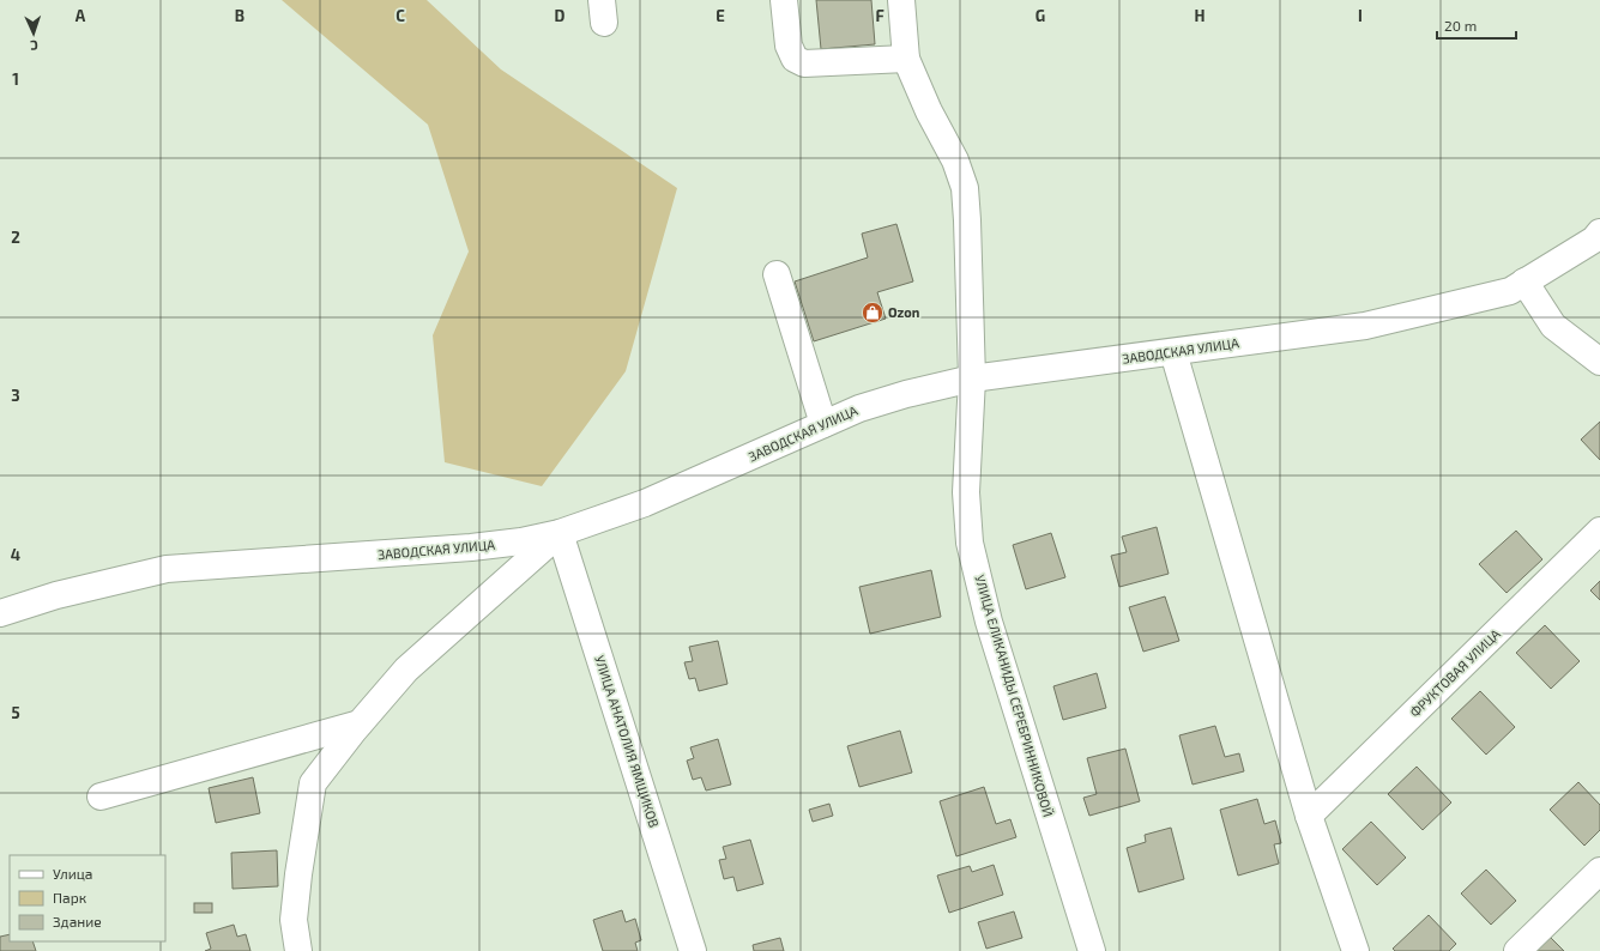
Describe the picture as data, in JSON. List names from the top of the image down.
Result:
{
  "streets": {
    "street": [
      "ЗАВОДСКАЯ УЛИЦА",
      "ФРУКТОВАЯ УЛИЦА",
      "УЛИЦА ЕЛИКАНИДЫ СЕРЕБРИННИКОВОЙ",
      "УЛИЦА АНАТОЛИЯ ЯМЩИКОВ"
    ]
  },
  "crossings": [
    ["ЗАВОДСКАЯ УЛИЦА", "УЛИЦА ЕЛИКАНИДЫ СЕРЕБРИННИКОВОЙ"],
    ["ЗАВОДСКАЯ УЛИЦА", "УЛИЦА АНАТОЛИЯ ЯМЩИКОВ"]
  ],
  "places": {
    "shop": ["Ozon"]
  },
  "legend": ["Улица", "Парк", "Здание"],
  "scale_bar": "20 m",
  "north": "bottom",
  "grid": {
    "columns": [
      "A",
      "B",
      "C",
      "D",
      "E",
      "F",
      "G",
      "H",
      "I"
    ],
    "rows": [
      "1",
      "2",
      "3",
      "4",
      "5"
    ]
  }
}
